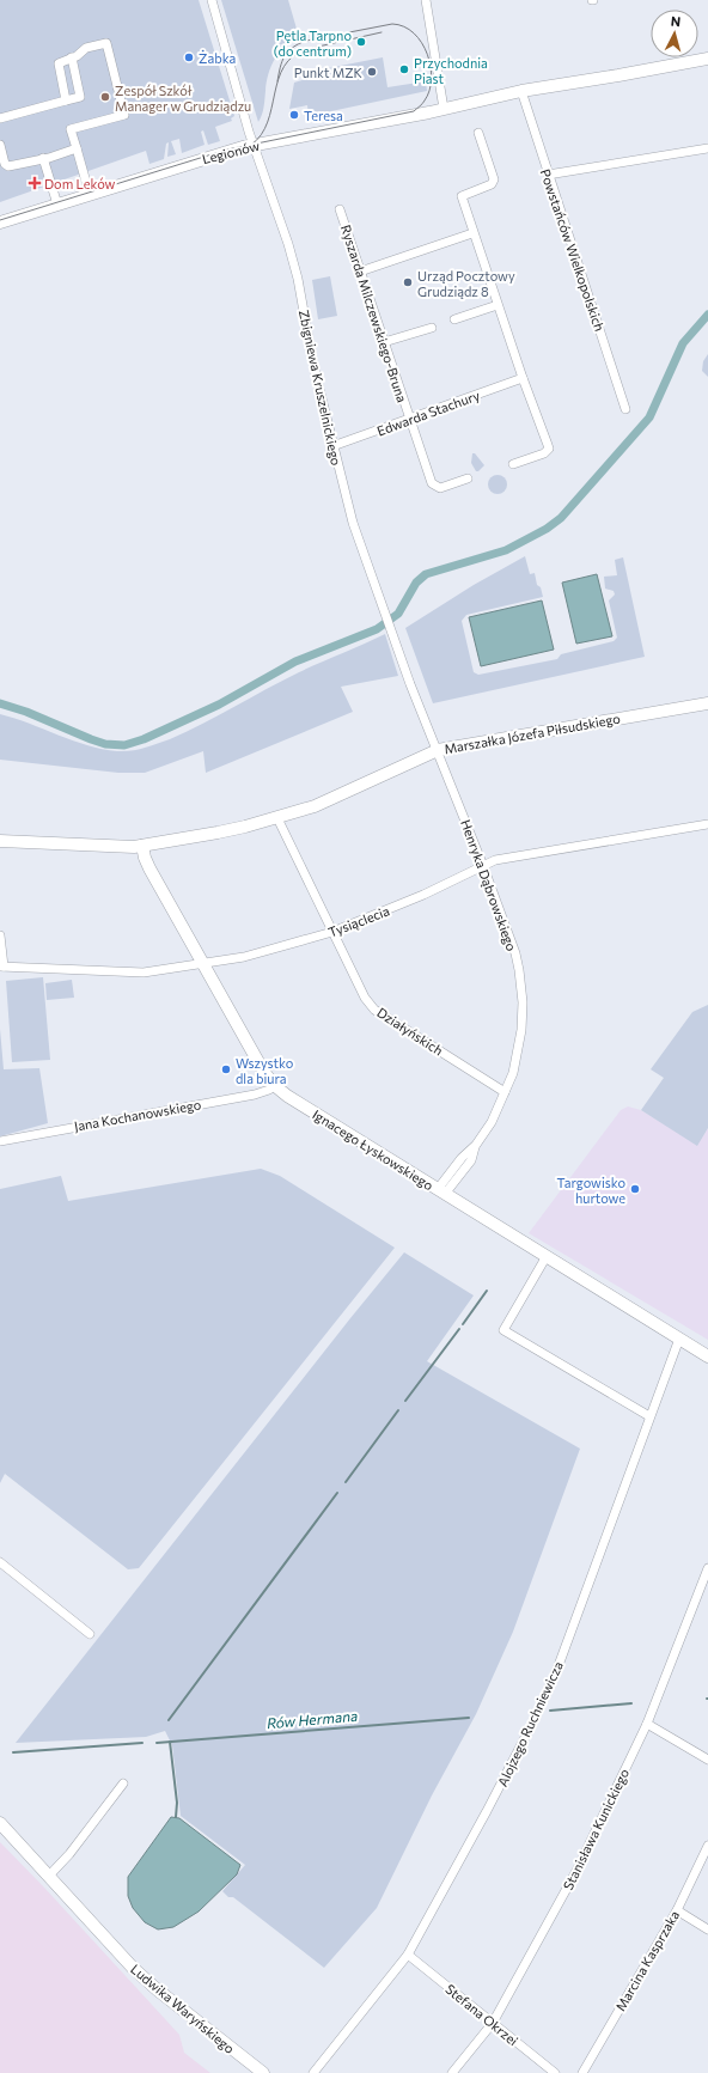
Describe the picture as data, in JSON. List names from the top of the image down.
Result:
{
  "streets": {
    "street": [
      "Legionów",
      "Powstańców Wielkopolskich",
      "Ryszarda Milczewskiego-Bruna",
      "Zbigniewa Kruszelnickiego",
      "Edwarda Stachury",
      "Marszałka Józefa Piłsudskiego",
      "Henryka Dąbrowskiego",
      "Tysiąclecia",
      "Działyńskich",
      "Jana Kochanowskiego",
      "Ignacego Łyskowskiego",
      "Alojzego Ruchniewicza",
      "Stanisława Kunickiego",
      "Marcina Kasprzaka",
      "Ludwika Waryńskiego",
      "Stefana Okrzei"
    ]
  },
  "crossings": [
    ["Legionów", "Powstańców Wielkopolskich"],
    ["Legionów", "Zbigniewa Kruszelnickiego"],
    ["Ryszarda Milczewskiego-Bruna", "Edwarda Stachury"],
    ["Zbigniewa Kruszelnickiego", "Edwarda Stachury"],
    ["Zbigniewa Kruszelnickiego", "Henryka Dąbrowskiego"],
    ["Marszałka Józefa Piłsudskiego", "Henryka Dąbrowskiego"],
    ["Marszałka Józefa Piłsudskiego", "Działyńskich"],
    ["Marszałka Józefa Piłsudskiego", "Ignacego Łyskowskiego"],
    ["Henryka Dąbrowskiego", "Tysiąclecia"],
    ["Henryka Dąbrowskiego", "Działyńskich"],
    ["Henryka Dąbrowskiego", "Ignacego Łyskowskiego"],
    ["Tysiąclecia", "Działyńskich"],
    ["Tysiąclecia", "Ignacego Łyskowskiego"],
    ["Jana Kochanowskiego", "Ignacego Łyskowskiego"],
    ["Ignacego Łyskowskiego", "Alojzego Ruchniewicza"],
    ["Alojzego Ruchniewicza", "Stefana Okrzei"],
    ["Stanisława Kunickiego", "Stefana Okrzei"]
  ],
  "water": ["Rów Hermana"],
  "places": {
    "other": [
      "Pętla Tarpno (do centrum)",
      "Żabka",
      "Przychodnia Piast",
      "Punkt MZK",
      "Zespół Szkół Manager w Grudziądzu",
      "Teresa",
      "Urząd Pocztowy Grudziądz 8",
      "Wszystko dla biura",
      "Targowisko hurtowe"
    ],
    "health": ["Dom Leków"]
  },
  "north": "top"
}
